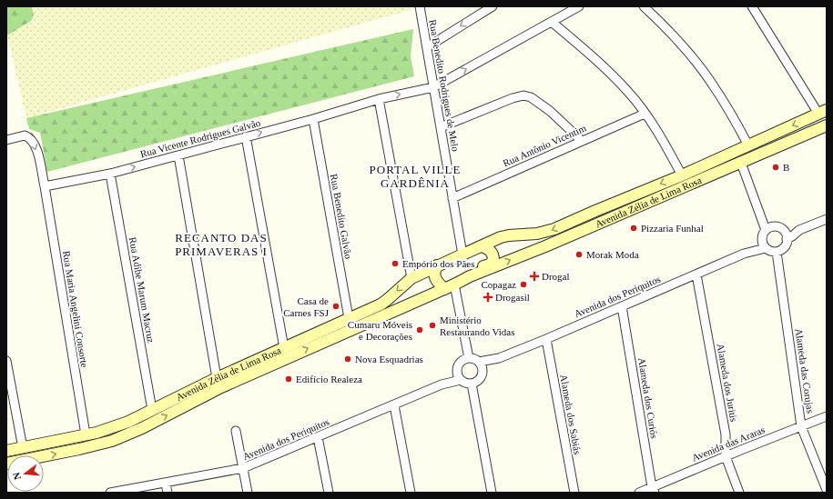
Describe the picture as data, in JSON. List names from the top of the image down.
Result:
{
  "streets": {
    "main road": ["Avenida Zélia de Lima Rosa"],
    "street": [
      "Rua Benedito Rodrigues de Melo",
      "Rua Vicente Rodrigues Galvão",
      "Rua Antônio Vicentim",
      "Rua Benedito Galvão",
      "Rua Adibe Marum Macruz",
      "Avenida dos Periquitos",
      "Rua Maria Angelini Consorte",
      "Alameda das Corujas",
      "Alameda dos Juritis",
      "Alameda dos Curiós",
      "Alameda dos Sabiás",
      "Avenida das Araras"
    ]
  },
  "crossings": [
    ["Rua Benedito Rodrigues de Melo", "Rua Vicente Rodrigues Galvão"],
    ["Rua Benedito Rodrigues de Melo", "Rua Antônio Vicentim"],
    ["Rua Benedito Rodrigues de Melo", "Avenida Zélia de Lima Rosa"],
    ["Rua Vicente Rodrigues Galvão", "Rua Benedito Galvão"],
    ["Rua Vicente Rodrigues Galvão", "Rua Adibe Marum Macruz"],
    ["Rua Vicente Rodrigues Galvão", "Rua Maria Angelini Consorte"],
    ["Avenida Zélia de Lima Rosa", "Rua Benedito Galvão"],
    ["Avenida Zélia de Lima Rosa", "Rua Adibe Marum Macruz"],
    ["Avenida Zélia de Lima Rosa", "Rua Maria Angelini Consorte"],
    ["Avenida dos Periquitos", "Alameda dos Juritis"],
    ["Avenida dos Periquitos", "Alameda dos Curiós"],
    ["Avenida dos Periquitos", "Alameda dos Sabiás"],
    ["Alameda das Corujas", "Avenida das Araras"],
    ["Alameda dos Juritis", "Avenida das Araras"],
    ["Alameda dos Curiós", "Avenida das Araras"]
  ],
  "one_way": ["Rua Vicente Rodrigues Galvão"],
  "districts": ["PORTAL VILLE GARDÊNIA", "RECANTO DAS PRIMAVERAS I"],
  "places": {
    "other": [
      "B",
      "Pizzaria Funhal",
      "Morak Moda",
      "Empório dos Pães",
      "Copagaz",
      "Casa de Carnes FSJ",
      "Ministério Restaurando Vidas",
      "Cumaru Móveis e Decorações",
      "Nova Esquadrias",
      "Edifício Realeza"
    ],
    "health": ["Drogal", "Drogasil"]
  },
  "north": "left"
}
